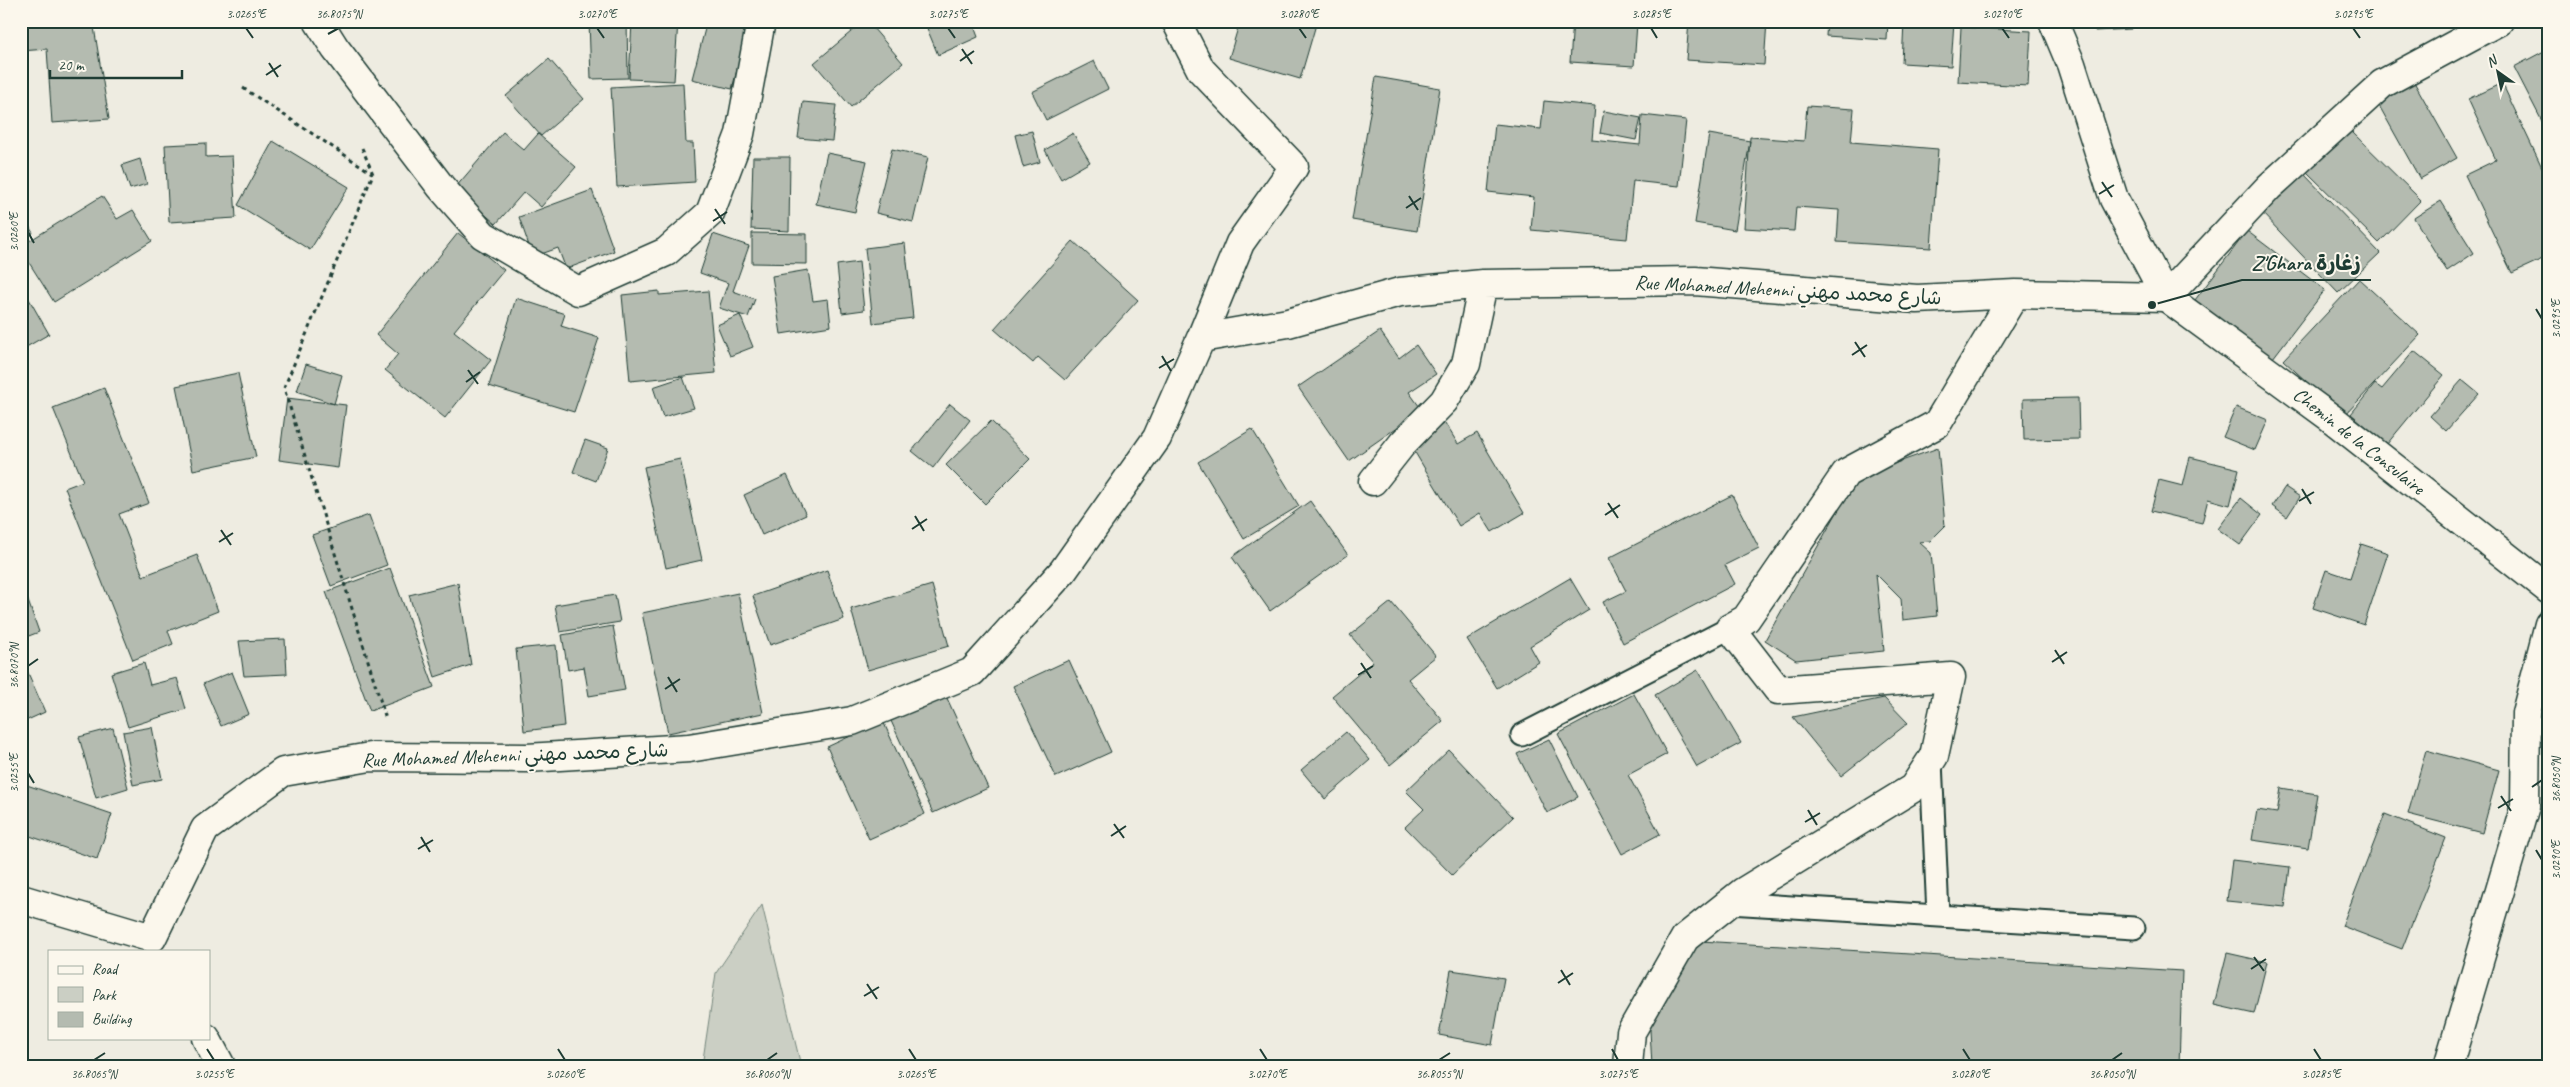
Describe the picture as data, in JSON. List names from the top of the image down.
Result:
{
  "streets": {
    "street": ["Rue Mohamed Mehenni شارع محمد مهني", "Chemin de la Consulaire"]
  },
  "crossings": [
    ["Rue Mohamed Mehenni شارع محمد مهني", "Chemin de la Consulaire"]
  ],
  "places": ["Z'Ghara زغارة"],
  "legend": ["Road", "Park", "Building"],
  "scale_bar": "20 m",
  "north": "top left",
  "coordinates": [
    "3.0265°E",
    "36.8075°N",
    "3.0270°E",
    "3.0275°E",
    "3.0280°E",
    "3.0285°E",
    "3.0290°E",
    "3.0295°E",
    "3.0260°E",
    "36.8070°N",
    "3.0255°E",
    "36.8050°N",
    "36.8065°N",
    "36.8060°N",
    "36.8055°N"
  ]
}
